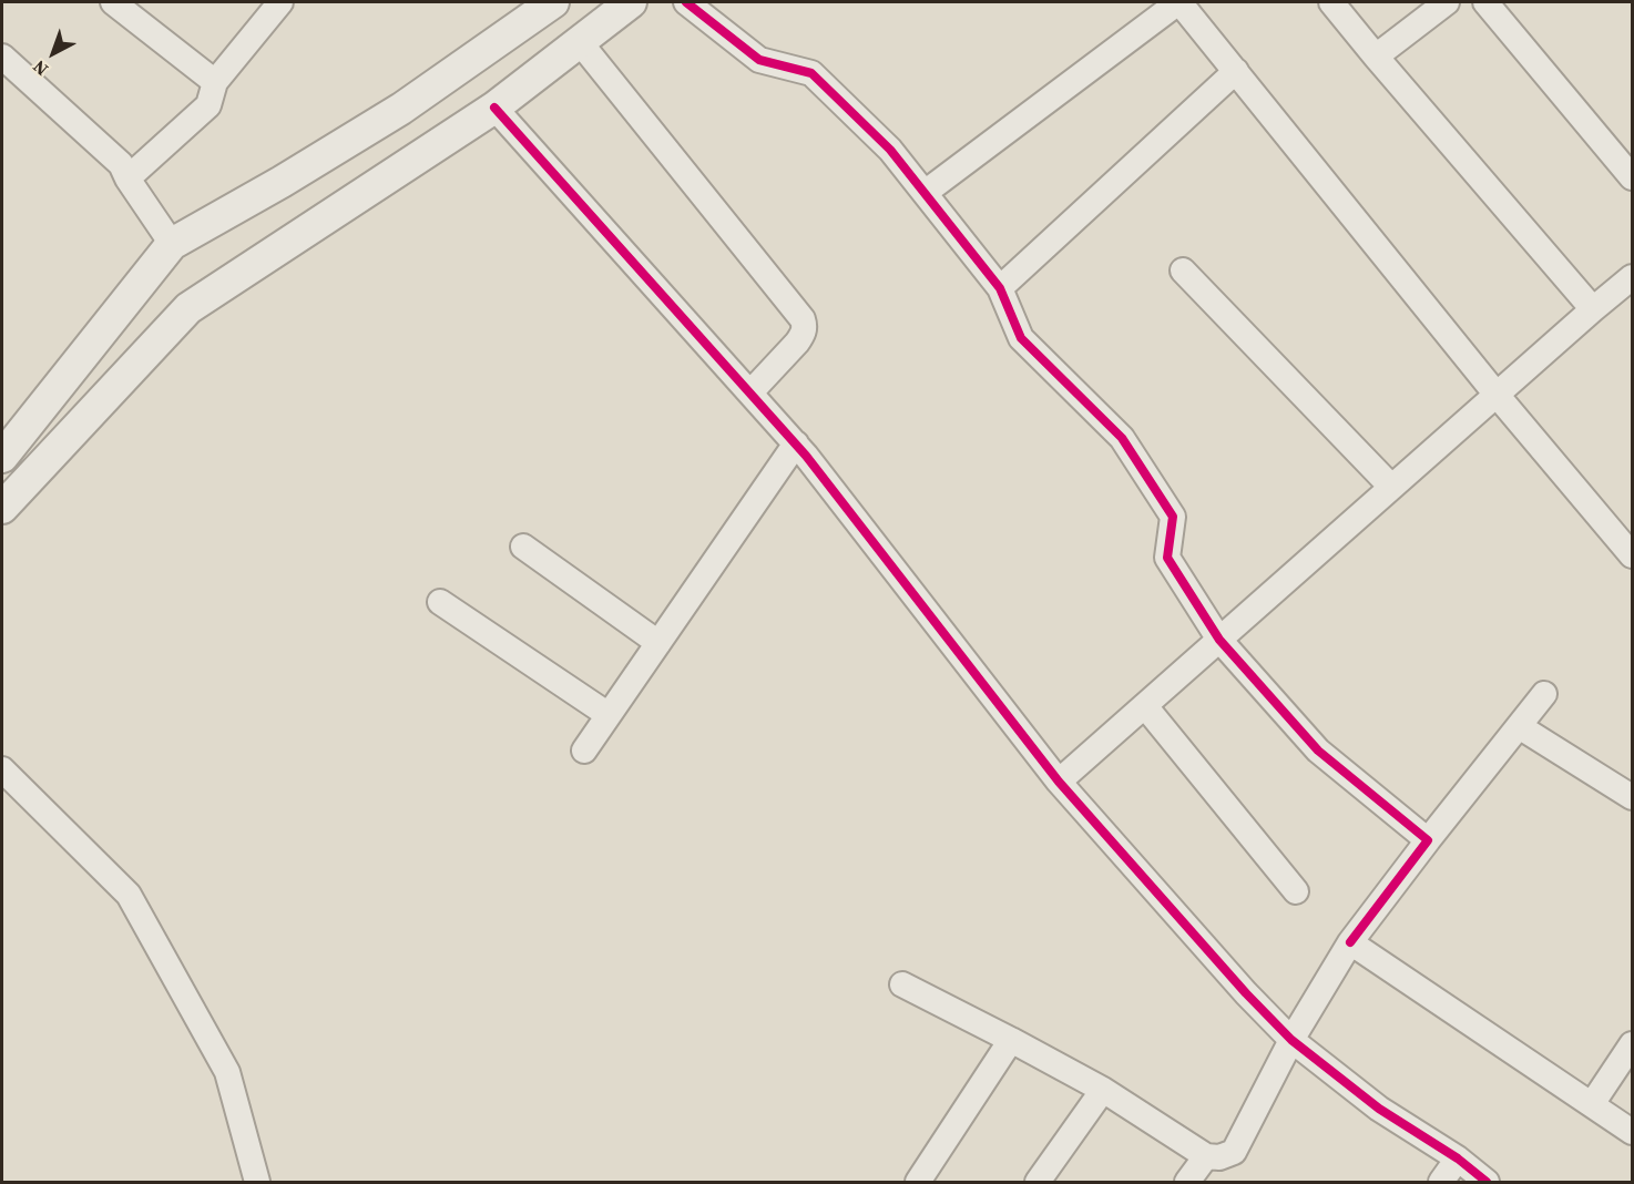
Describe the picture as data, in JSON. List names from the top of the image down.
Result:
{
  "north": "bottom left"
}
